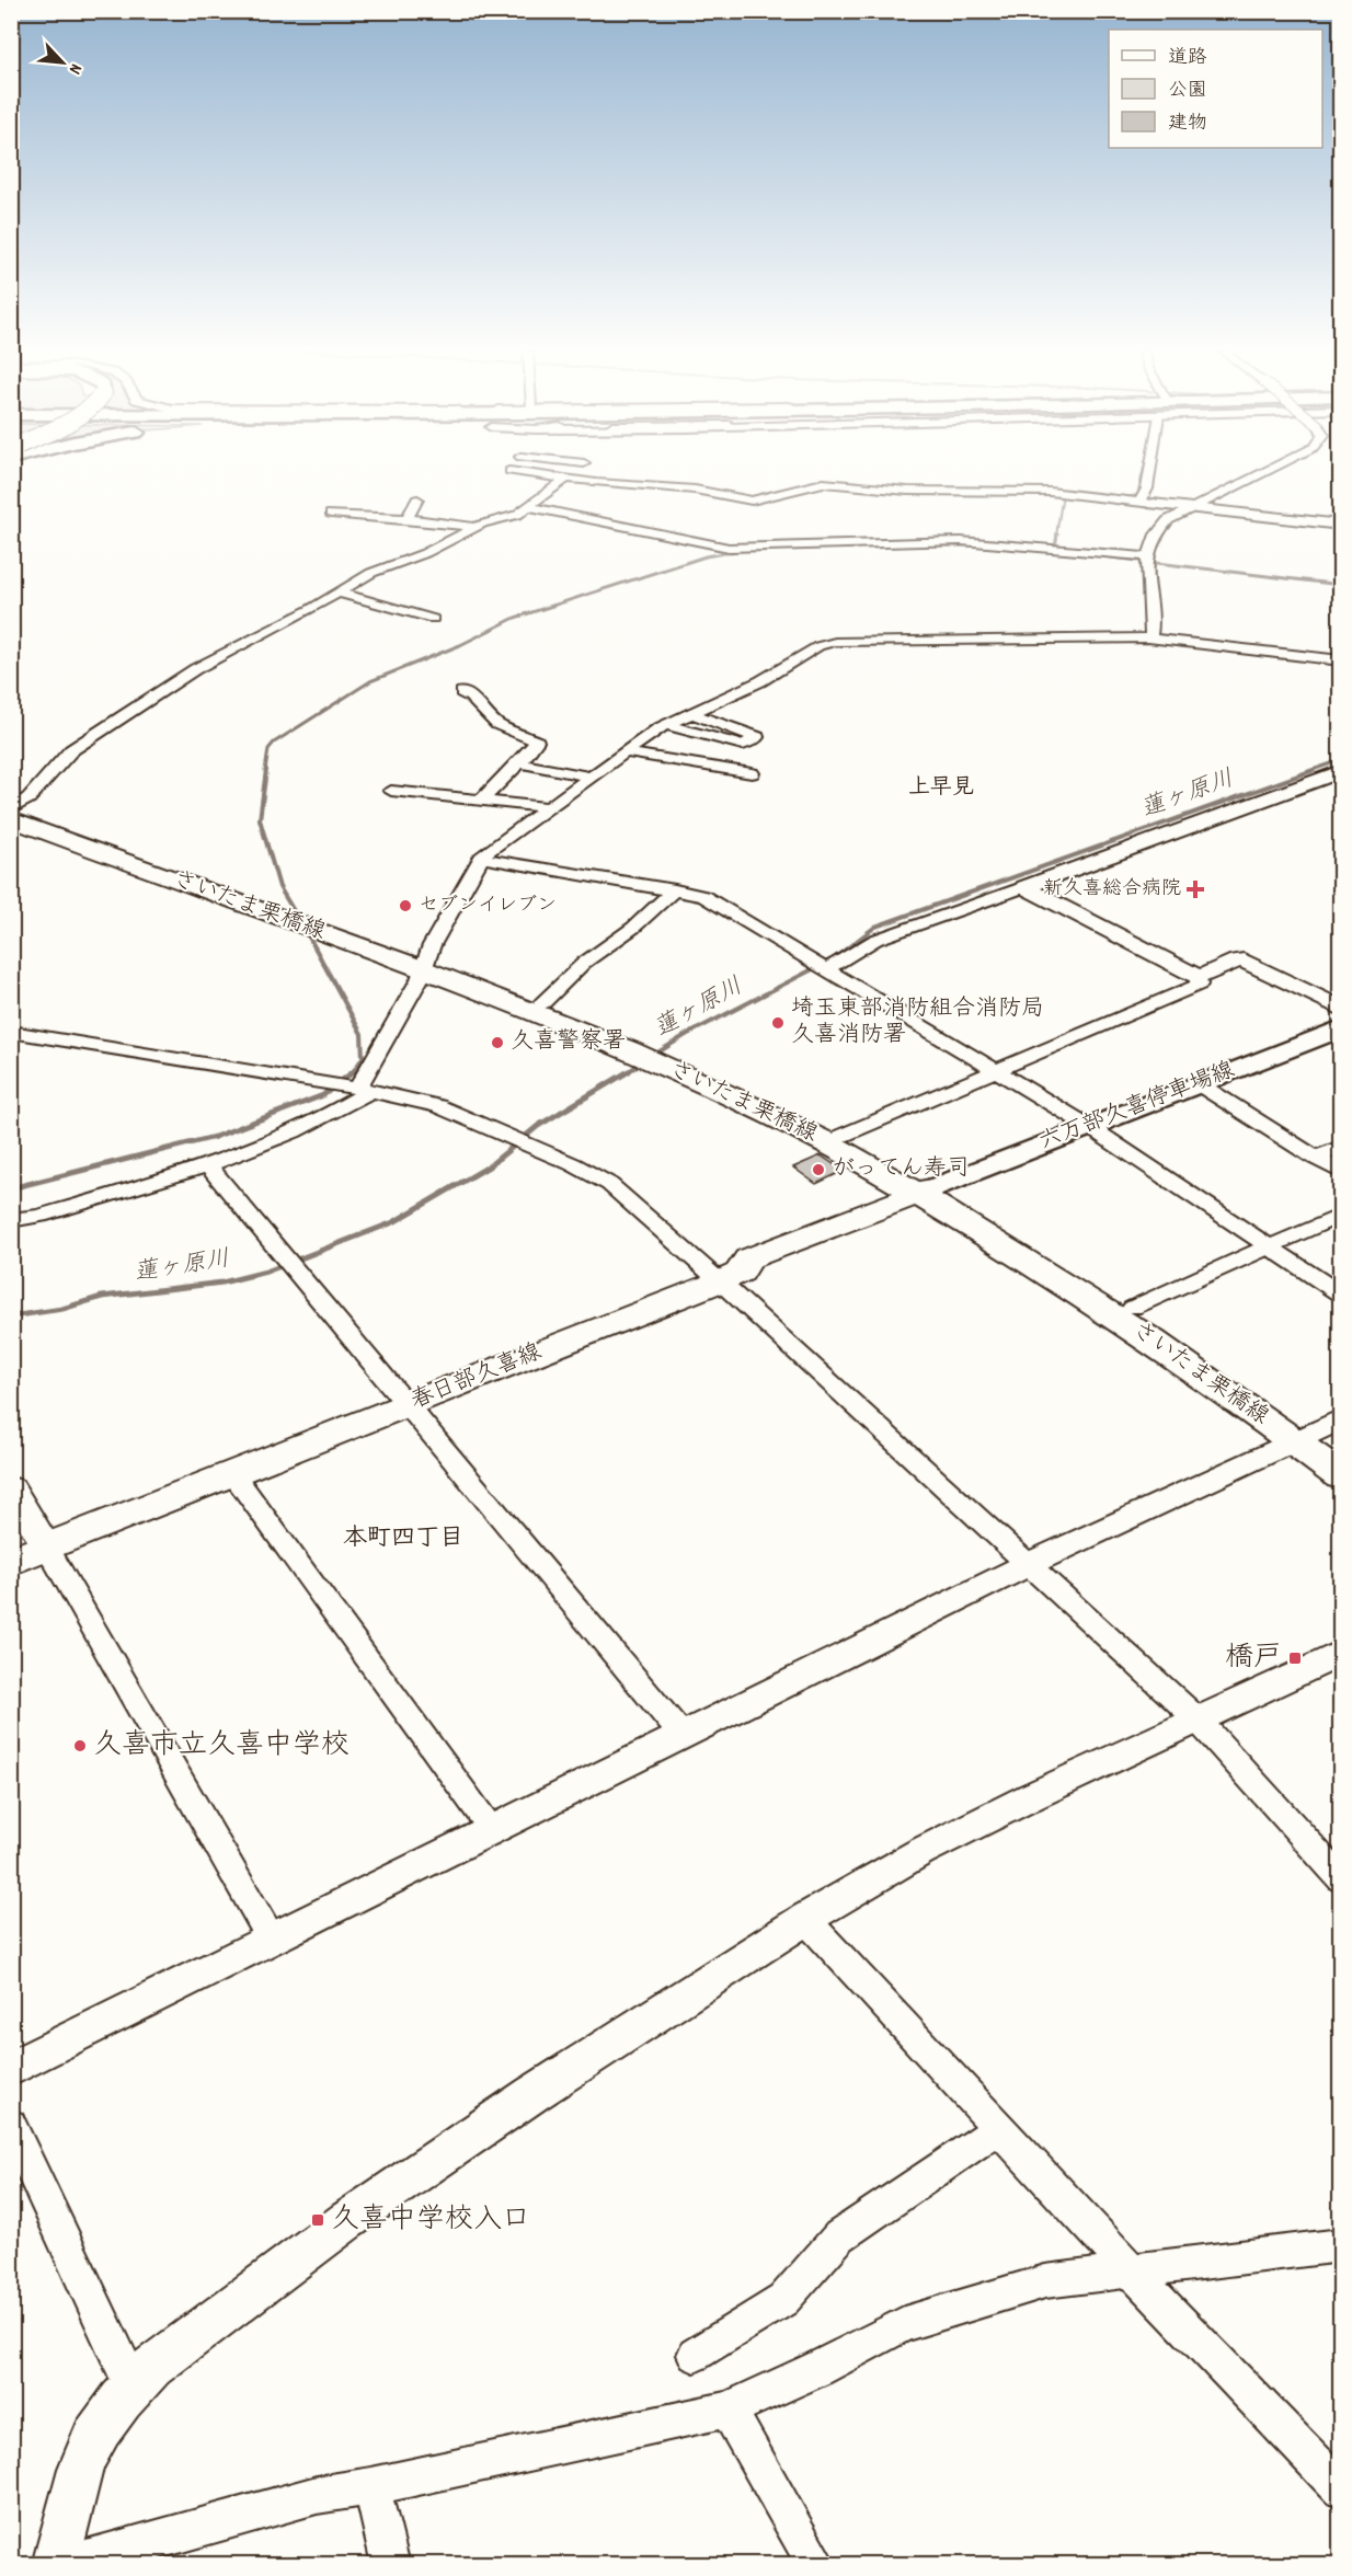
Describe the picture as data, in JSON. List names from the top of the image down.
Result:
{
  "streets": {
    "main road": ["さいたま栗橋線", "六万部久喜停車場線", "春日部久喜線"]
  },
  "crossings": [
    ["さいたま栗橋線", "六万部久喜停車場線"],
    ["さいたま栗橋線", "春日部久喜線"],
    ["六万部久喜停車場線", "春日部久喜線"]
  ],
  "districts": ["上早見", "本町四丁目"],
  "water": ["蓮ヶ原川"],
  "places": {
    "health": ["新久喜総合病院"],
    "other": [
      "セブンイレブン",
      "埼玉東部消防組合消防局 久喜消防署",
      "久喜警察署",
      "がってん寿司",
      "久喜市立久喜中学校"
    ],
    "transit": ["橋戸", "久喜中学校入口"]
  },
  "legend": ["道路", "公園", "建物"],
  "north": "bottom right"
}
